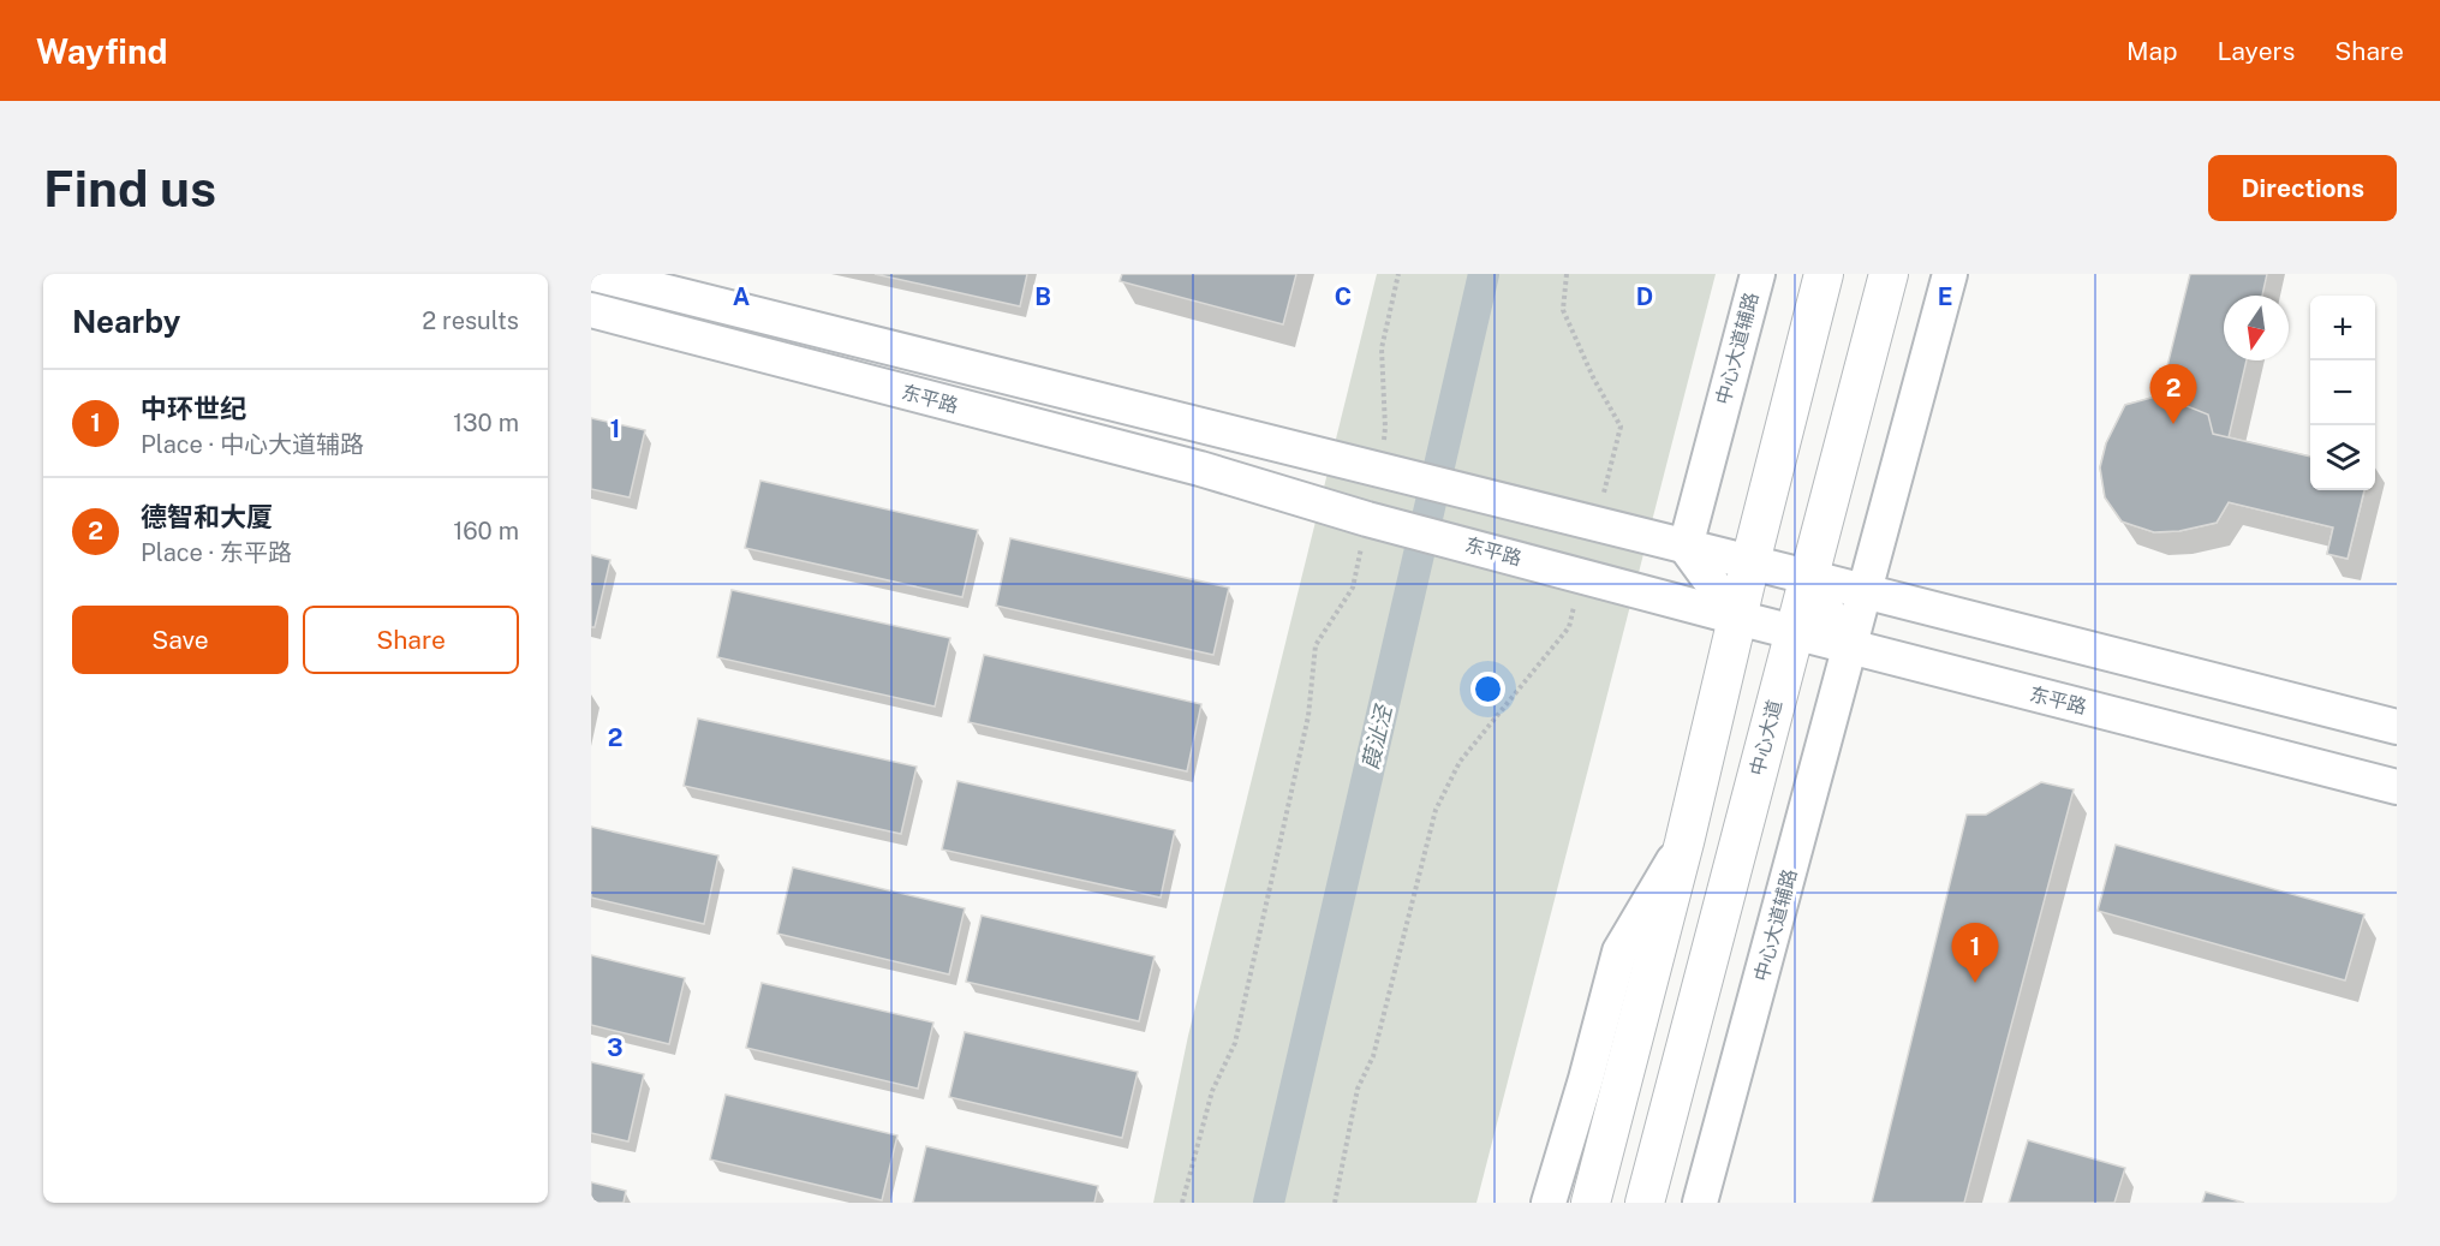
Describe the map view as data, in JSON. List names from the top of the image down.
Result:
{
  "streets": {
    "main road": ["中心大道辅路", "东平路", "中心大道"]
  },
  "crossings": [
    ["中心大道辅路", "东平路"],
    ["东平路", "中心大道"]
  ],
  "water": ["葭沚泾"],
  "north": "bottom",
  "page": {
    "header": "Wayfind",
    "nav": ["Map", "Layers", "Share"],
    "buttons": [
      "Directions",
      ["Save", "Share"]
    ],
    "title": "Find us",
    "heading": ["Nearby", "2 results"],
    "map_buttons": ["+", "−"],
    "pins": ["2", "1"],
    "list": [
      {
        "mark": "1",
        "name": "中环世纪",
        "note": "Place · 中心大道辅路",
        "value": "130 m"
      },
      {
        "mark": "2",
        "name": "德智和大厦",
        "note": "Place · 东平路",
        "value": "160 m"
      }
    ]
  },
  "grid": {
    "columns": [
      "A",
      "B",
      "C",
      "D",
      "E"
    ],
    "rows": ["1", "2", "3"]
  }
}
